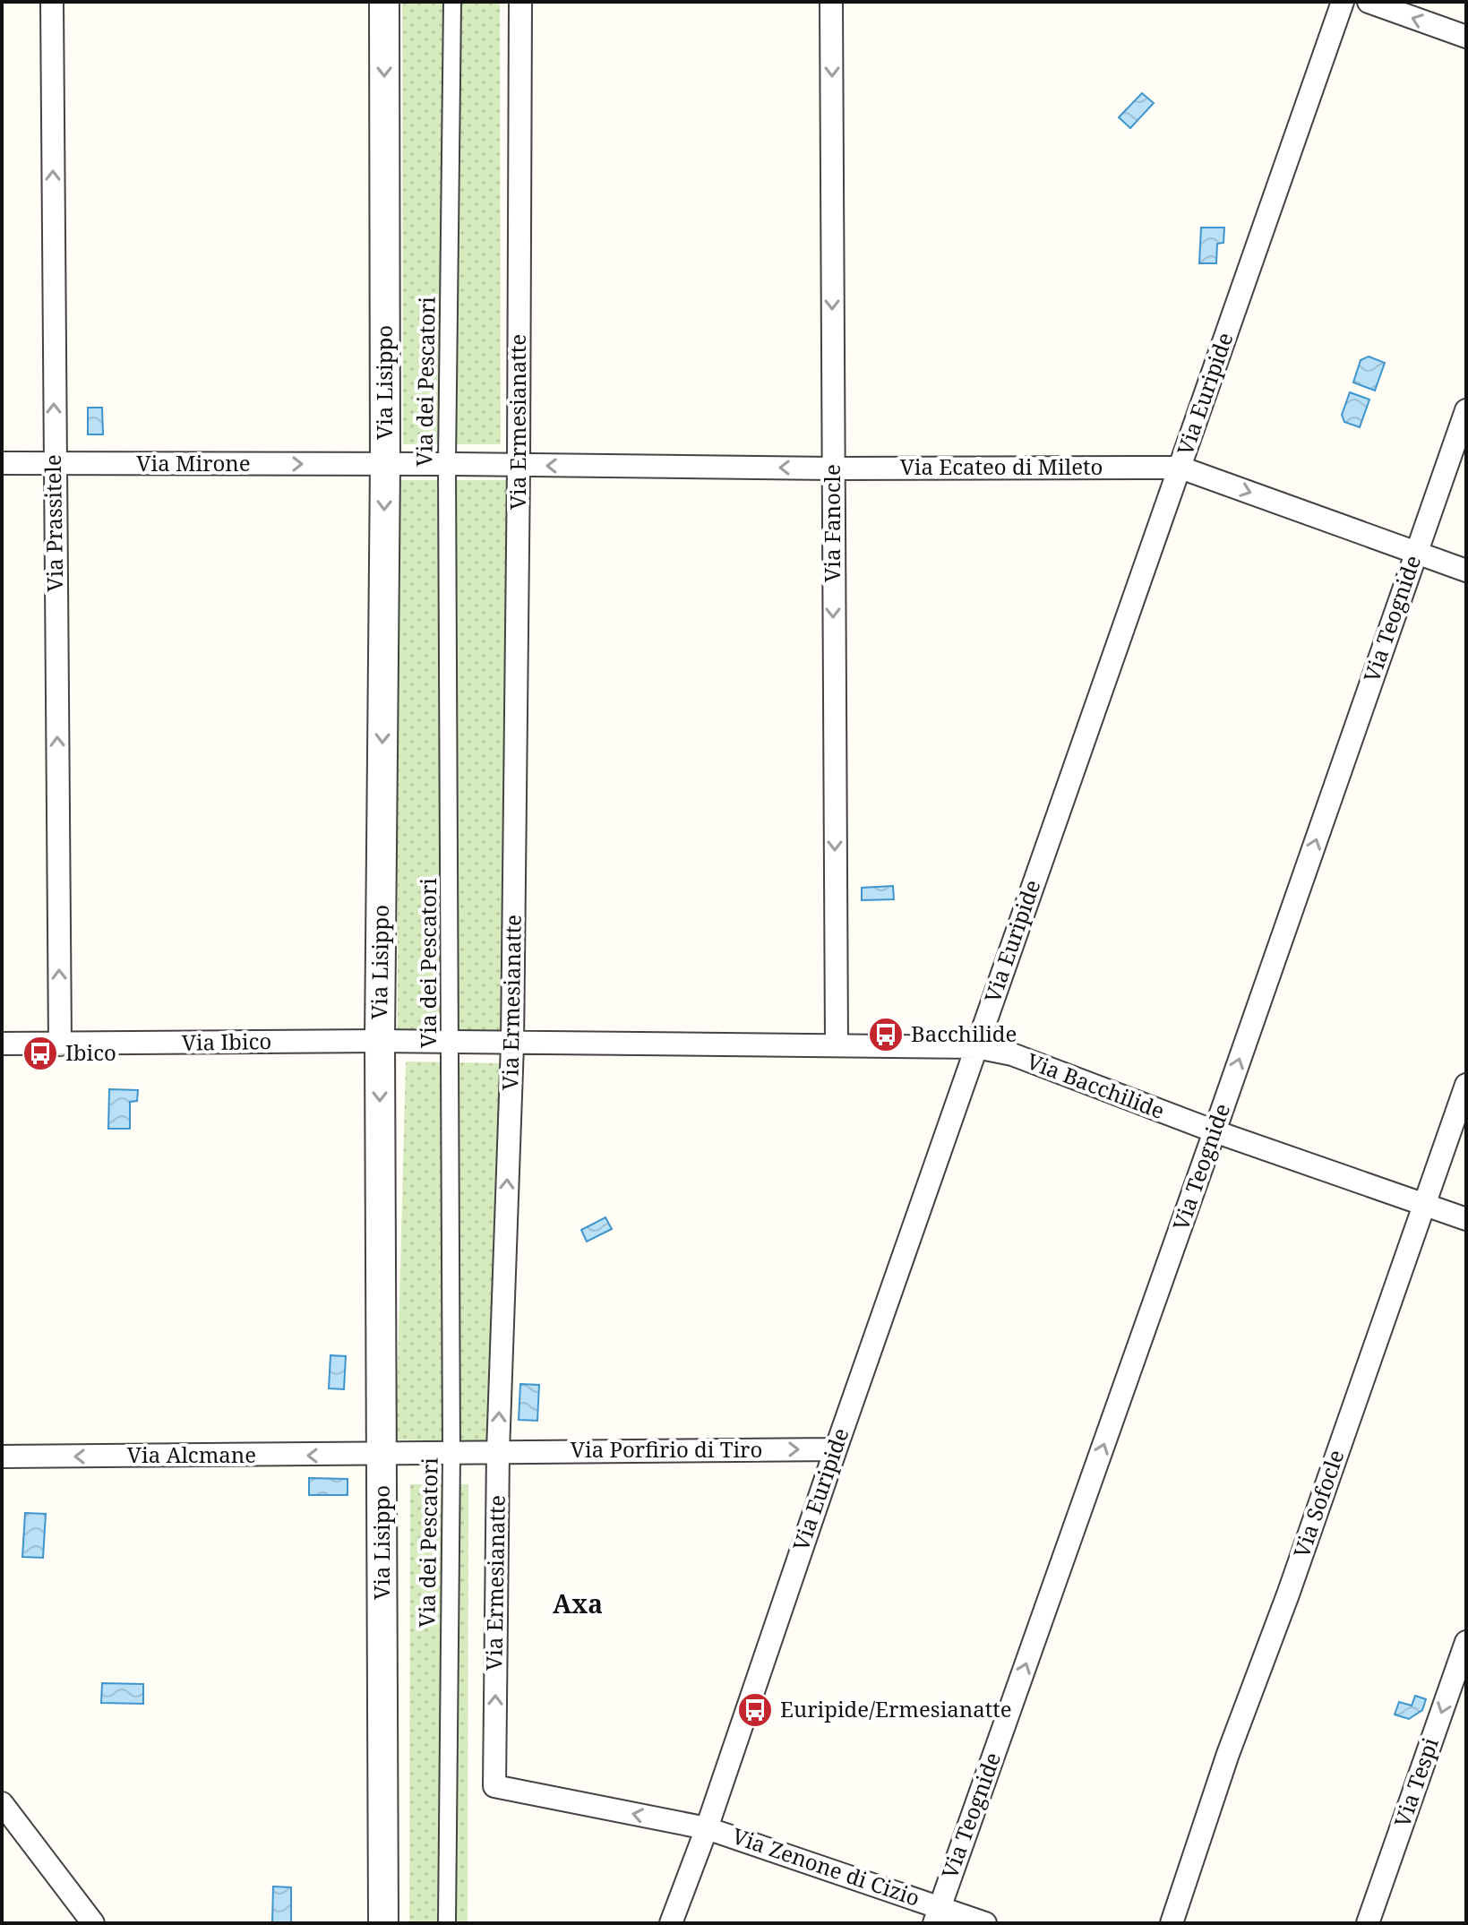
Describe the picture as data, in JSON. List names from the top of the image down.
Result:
{
  "streets": {
    "street": [
      "Via dei Pescatori",
      "Via Lisippo",
      "Via Euripide",
      "Via Ermesianatte",
      "Via Mirone",
      "Via Ecateo di Mileto",
      "Via Prassitele",
      "Via Fanocle",
      "Via Teognide",
      "Via Ibico",
      "Via Bacchilide",
      "Via Porfirio di Tiro",
      "Via Alcmane",
      "Via Sofocle",
      "Via Tespi",
      "Via Zenone di Cizio"
    ]
  },
  "crossings": [
    ["Via dei Pescatori", "Via Mirone"],
    ["Via dei Pescatori", "Via Ecateo di Mileto"],
    ["Via dei Pescatori", "Via Ibico"],
    ["Via dei Pescatori", "Via Bacchilide"],
    ["Via dei Pescatori", "Via Porfirio di Tiro"],
    ["Via dei Pescatori", "Via Alcmane"],
    ["Via Lisippo", "Via Mirone"],
    ["Via Lisippo", "Via Ibico"],
    ["Via Lisippo", "Via Alcmane"],
    ["Via Euripide", "Via Ermesianatte"],
    ["Via Euripide", "Via Ecateo di Mileto"],
    ["Via Euripide", "Via Bacchilide"],
    ["Via Euripide", "Via Porfirio di Tiro"],
    ["Via Euripide", "Via Zenone di Cizio"],
    ["Via Ermesianatte", "Via Ecateo di Mileto"],
    ["Via Ermesianatte", "Via Bacchilide"],
    ["Via Ermesianatte", "Via Porfirio di Tiro"],
    ["Via Ermesianatte", "Via Zenone di Cizio"],
    ["Via Mirone", "Via Ecateo di Mileto"],
    ["Via Mirone", "Via Prassitele"],
    ["Via Ecateo di Mileto", "Via Fanocle"],
    ["Via Ecateo di Mileto", "Via Teognide"],
    ["Via Prassitele", "Via Ibico"],
    ["Via Fanocle", "Via Bacchilide"],
    ["Via Teognide", "Via Bacchilide"],
    ["Via Teognide", "Via Zenone di Cizio"],
    ["Via Ibico", "Via Bacchilide"],
    ["Via Bacchilide", "Via Sofocle"],
    ["Via Porfirio di Tiro", "Via Alcmane"]
  ],
  "one_way": [
    "Via Lisippo",
    "Via Ermesianatte",
    "Via Mirone",
    "Via Prassitele",
    "Via Fanocle",
    "Via Teognide",
    "Via Porfirio di Tiro",
    "Via Alcmane",
    "Via Tespi"
  ],
  "districts": ["Axa"],
  "places": {
    "bus stop": ["Bacchilide", "Ibico", "Euripide/Ermesianatte"]
  }
}
